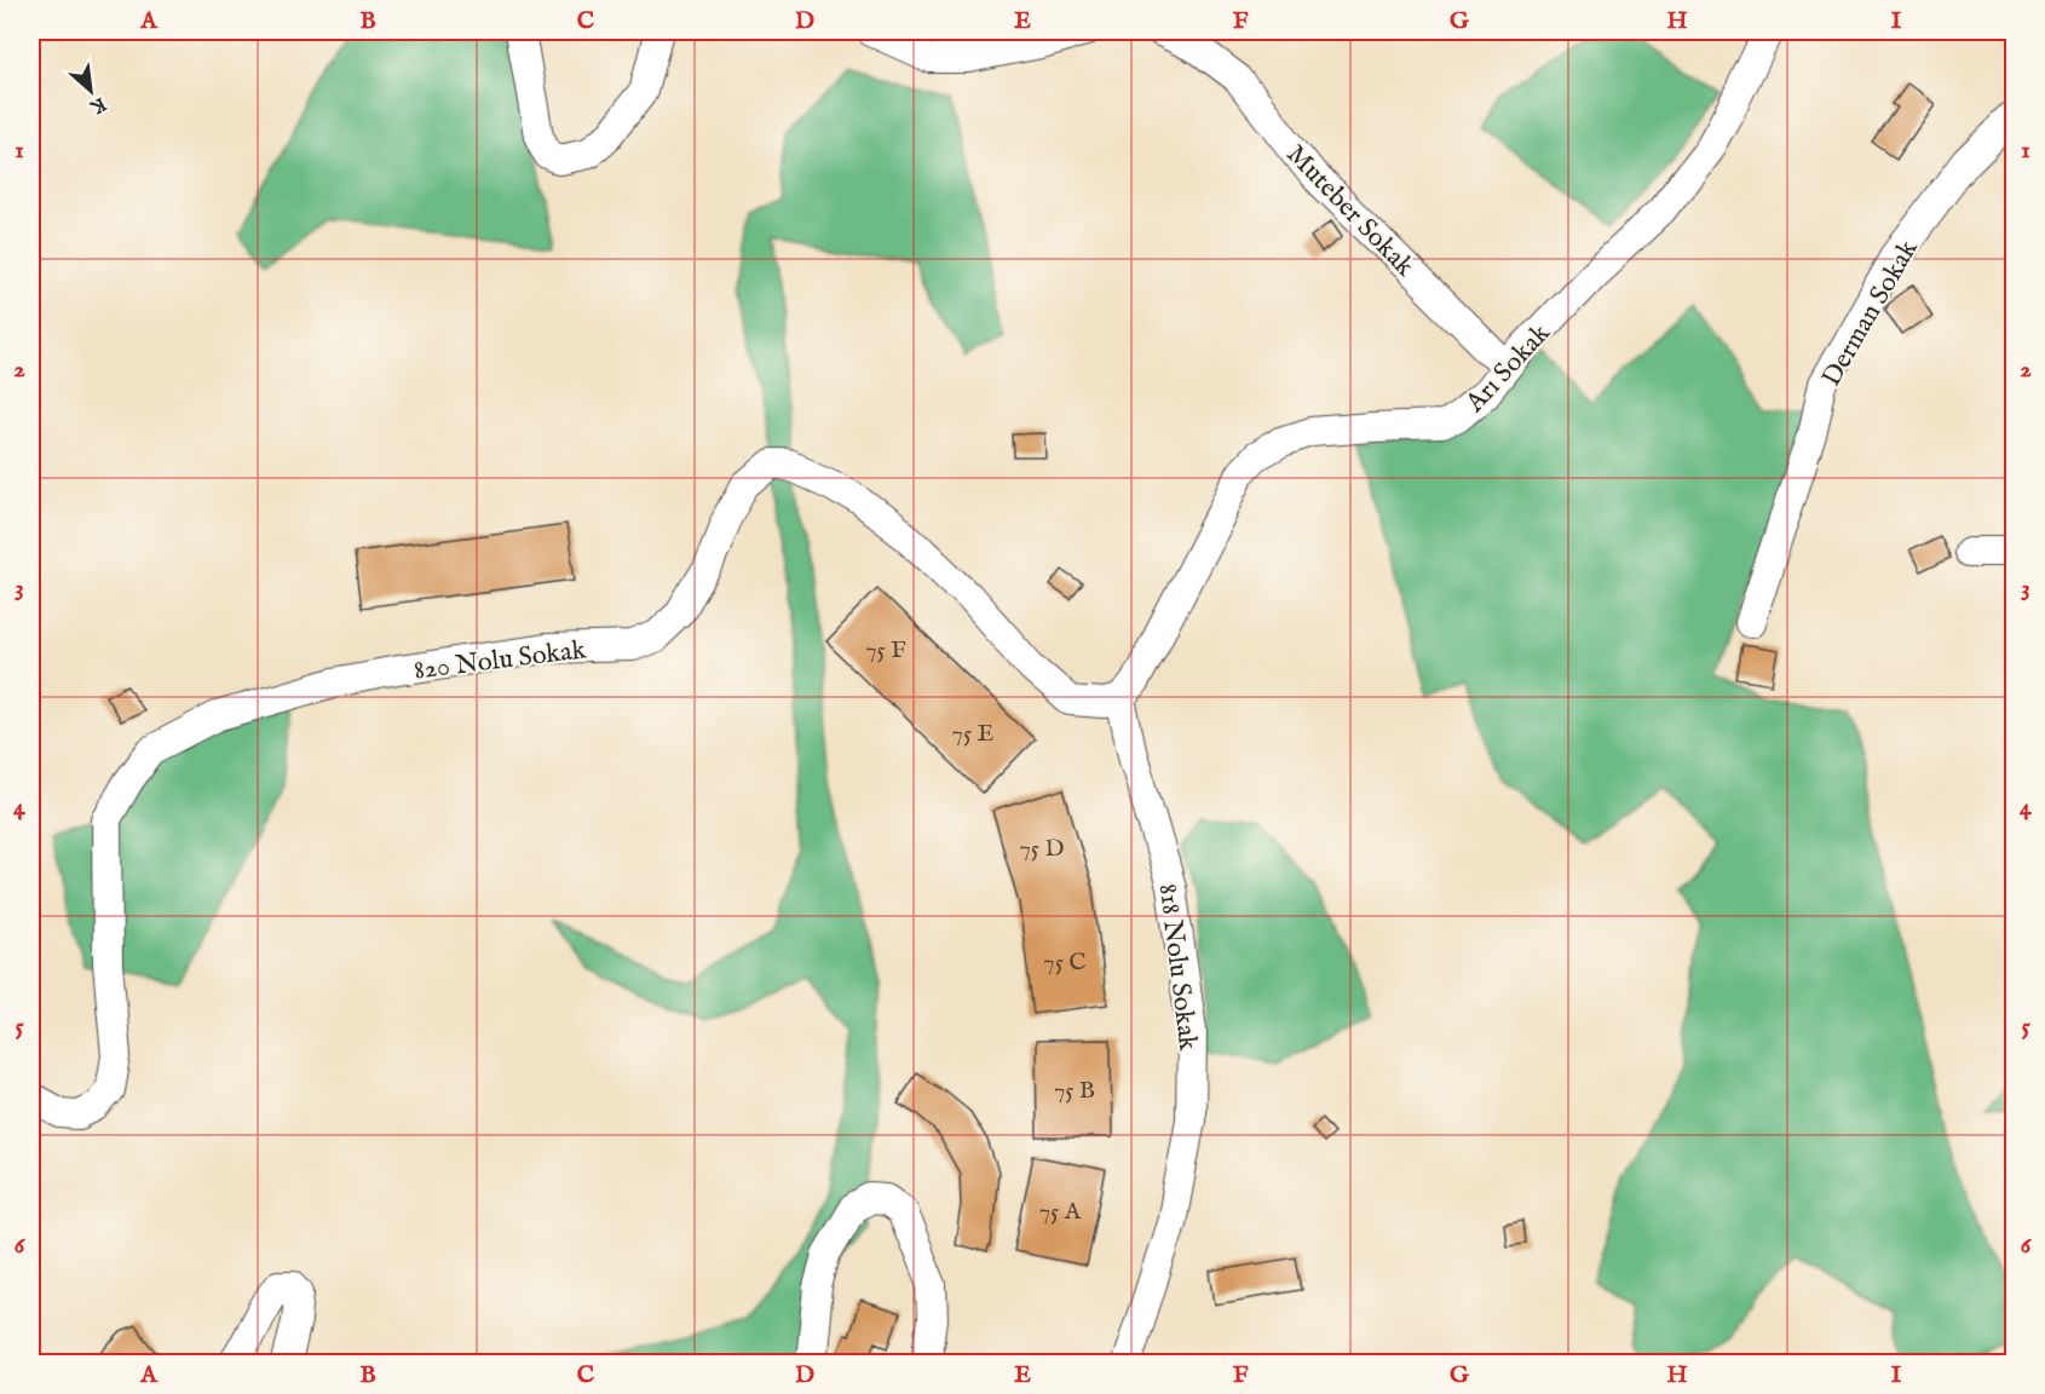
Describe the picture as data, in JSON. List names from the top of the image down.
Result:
{
  "streets": {
    "street": [
      "Muteber Sokak",
      "Derman Sokak",
      "Arı Sokak",
      "820 Nolu Sokak",
      "818 Nolu Sokak"
    ]
  },
  "crossings": [
    ["Muteber Sokak", "Arı Sokak"],
    ["Arı Sokak", "820 Nolu Sokak"],
    ["Arı Sokak", "818 Nolu Sokak"],
    ["820 Nolu Sokak", "818 Nolu Sokak"]
  ],
  "house_numbers": [
    "75 F",
    "75 E",
    "75 D",
    "75 C",
    "75 B",
    "75 A"
  ],
  "north": "bottom right",
  "grid": {
    "columns": [
      "A",
      "B",
      "C",
      "D",
      "E",
      "F",
      "G",
      "H",
      "I"
    ],
    "rows": [
      "1",
      "2",
      "3",
      "4",
      "5",
      "6"
    ]
  }
}
